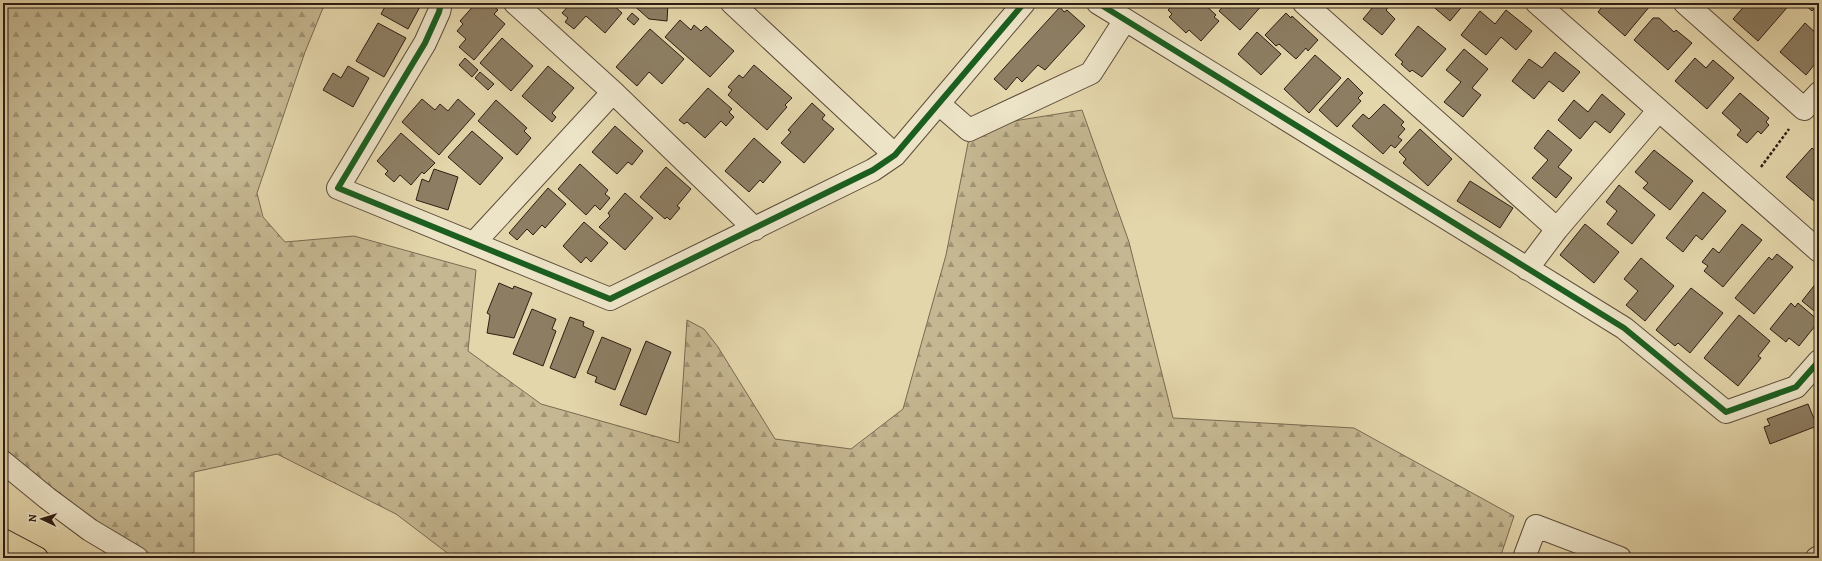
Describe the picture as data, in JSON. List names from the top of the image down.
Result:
{
  "north": "left"
}
